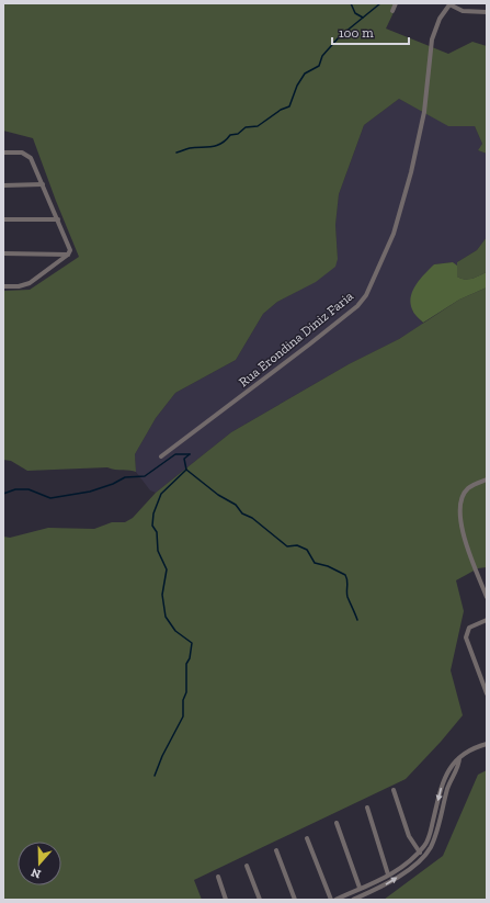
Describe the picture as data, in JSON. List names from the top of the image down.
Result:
{
  "streets": {
    "street": ["Rua Erondina Diniz Faria"]
  },
  "scale_bar": "100 m",
  "north": "bottom"
}
